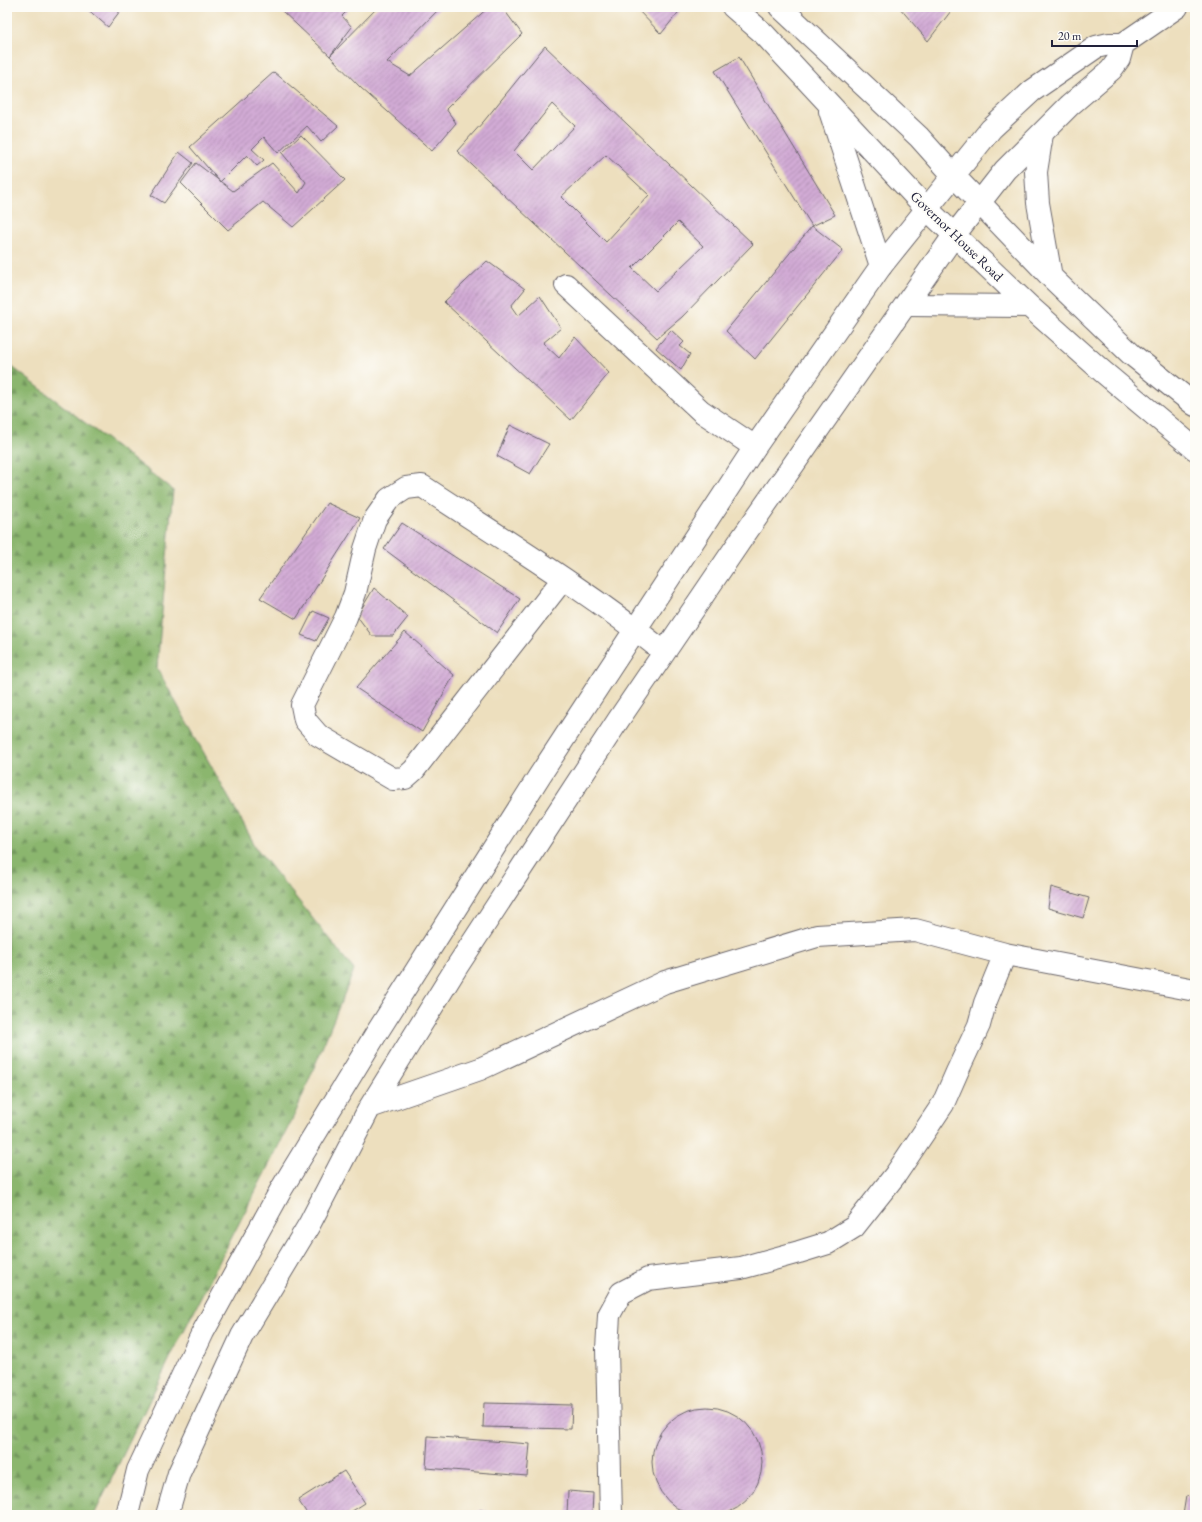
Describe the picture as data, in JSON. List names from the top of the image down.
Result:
{
  "streets": {
    "street": ["Governor House Road"]
  },
  "scale_bar": "20 m"
}
